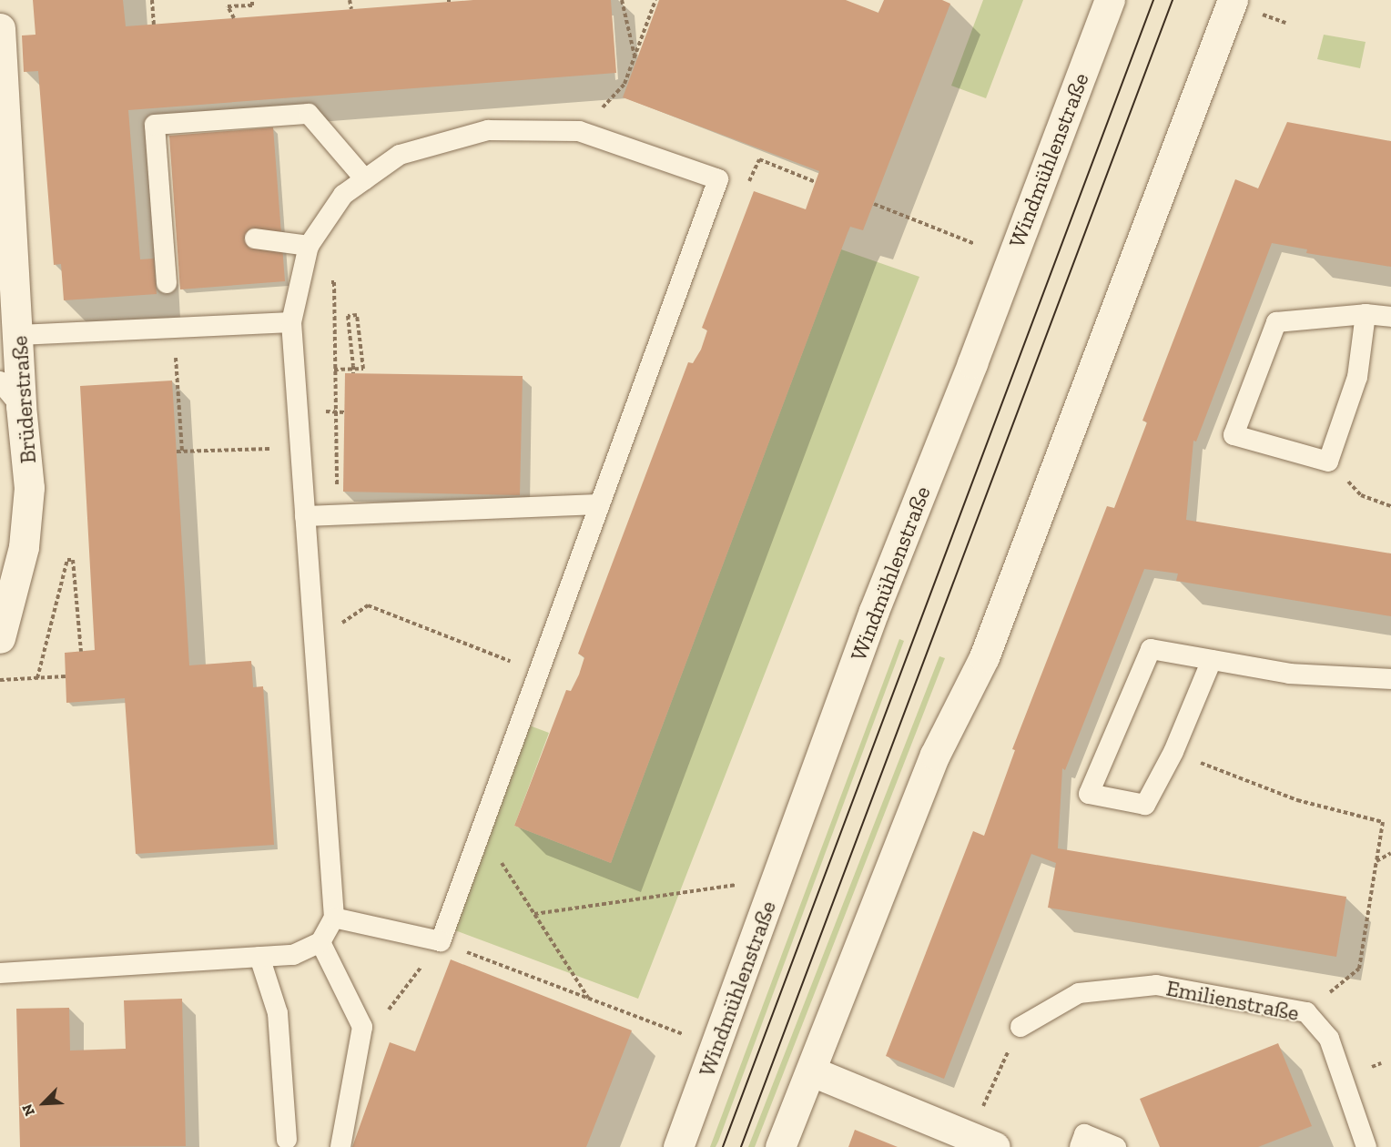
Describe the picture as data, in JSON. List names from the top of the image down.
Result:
{
  "streets": {
    "main road": ["Windmühlenstraße", "Brüderstraße"],
    "lane": ["Emilienstraße"]
  },
  "north": "bottom left"
}
